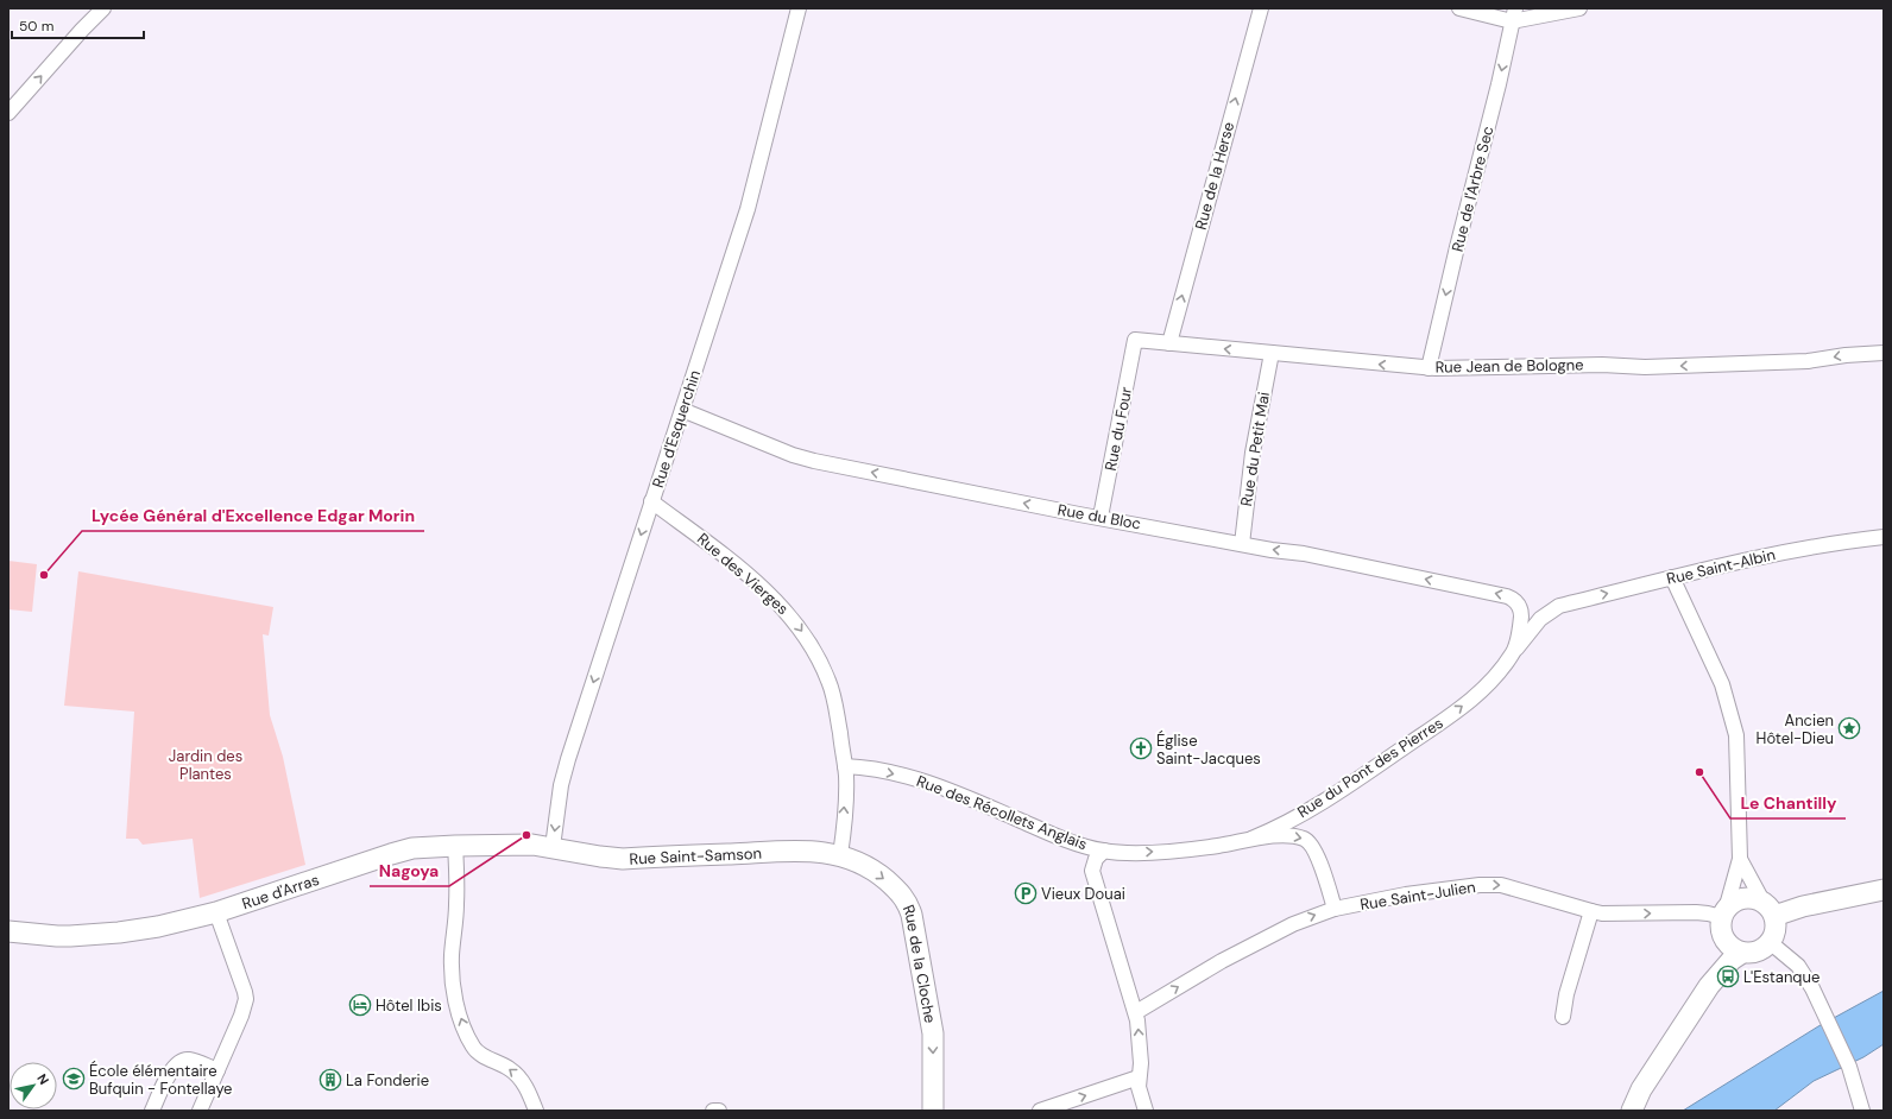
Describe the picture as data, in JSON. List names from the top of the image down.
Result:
{
  "streets": {
    "street": [
      "Rue de la Herse",
      "Rue de l'Arbre Sec",
      "Rue Jean de Bologne",
      "Rue d'Esquerchin",
      "Rue du Four",
      "Rue du Petit Mai",
      "Rue du Bloc",
      "Rue Saint-Albin",
      "Rue des Vierges",
      "Rue du Pont des Pierres",
      "Rue des Récollets Anglais",
      "Rue Saint-Samson",
      "Rue d'Arras",
      "Rue Saint-Julien",
      "Rue de la Cloche"
    ]
  },
  "crossings": [
    ["Rue de la Herse", "Rue Jean de Bologne"],
    ["Rue de l'Arbre Sec", "Rue Jean de Bologne"],
    ["Rue Jean de Bologne", "Rue du Four"],
    ["Rue Jean de Bologne", "Rue du Petit Mai"],
    ["Rue d'Esquerchin", "Rue du Bloc"],
    ["Rue d'Esquerchin", "Rue des Vierges"],
    ["Rue d'Esquerchin", "Rue Saint-Samson"],
    ["Rue d'Esquerchin", "Rue d'Arras"],
    ["Rue du Four", "Rue du Bloc"],
    ["Rue du Petit Mai", "Rue du Bloc"],
    ["Rue du Bloc", "Rue du Pont des Pierres"],
    ["Rue Saint-Albin", "Rue du Pont des Pierres"],
    ["Rue des Vierges", "Rue des Récollets Anglais"],
    ["Rue des Vierges", "Rue Saint-Samson"],
    ["Rue des Vierges", "Rue de la Cloche"],
    ["Rue du Pont des Pierres", "Rue des Récollets Anglais"],
    ["Rue du Pont des Pierres", "Rue Saint-Julien"],
    ["Rue Saint-Samson", "Rue d'Arras"],
    ["Rue Saint-Samson", "Rue de la Cloche"]
  ],
  "one_way": [
    "Rue de la Herse",
    "Rue de l'Arbre Sec",
    "Rue Jean de Bologne",
    "Rue d'Esquerchin",
    "Rue du Bloc",
    "Rue Saint-Albin",
    "Rue des Récollets Anglais",
    "Rue Saint-Julien",
    "Rue de la Cloche"
  ],
  "parks": ["Jardin des Plantes"],
  "places": {
    "other": ["Lycée Général d'Excellence Edgar Morin", "Le Chantilly", "Nagoya"],
    "place": ["Ancien Hôtel-Dieu"],
    "church": ["Église Saint-Jacques"],
    "parking": ["Vieux Douai"],
    "bus stop": ["L'Estanque"],
    "hotel": ["Hôtel Ibis"],
    "school or university": ["École élémentaire Bufquin - Fontellaye"],
    "building": ["La Fonderie"]
  },
  "scale_bar": "50 m",
  "north": "top right"
}
